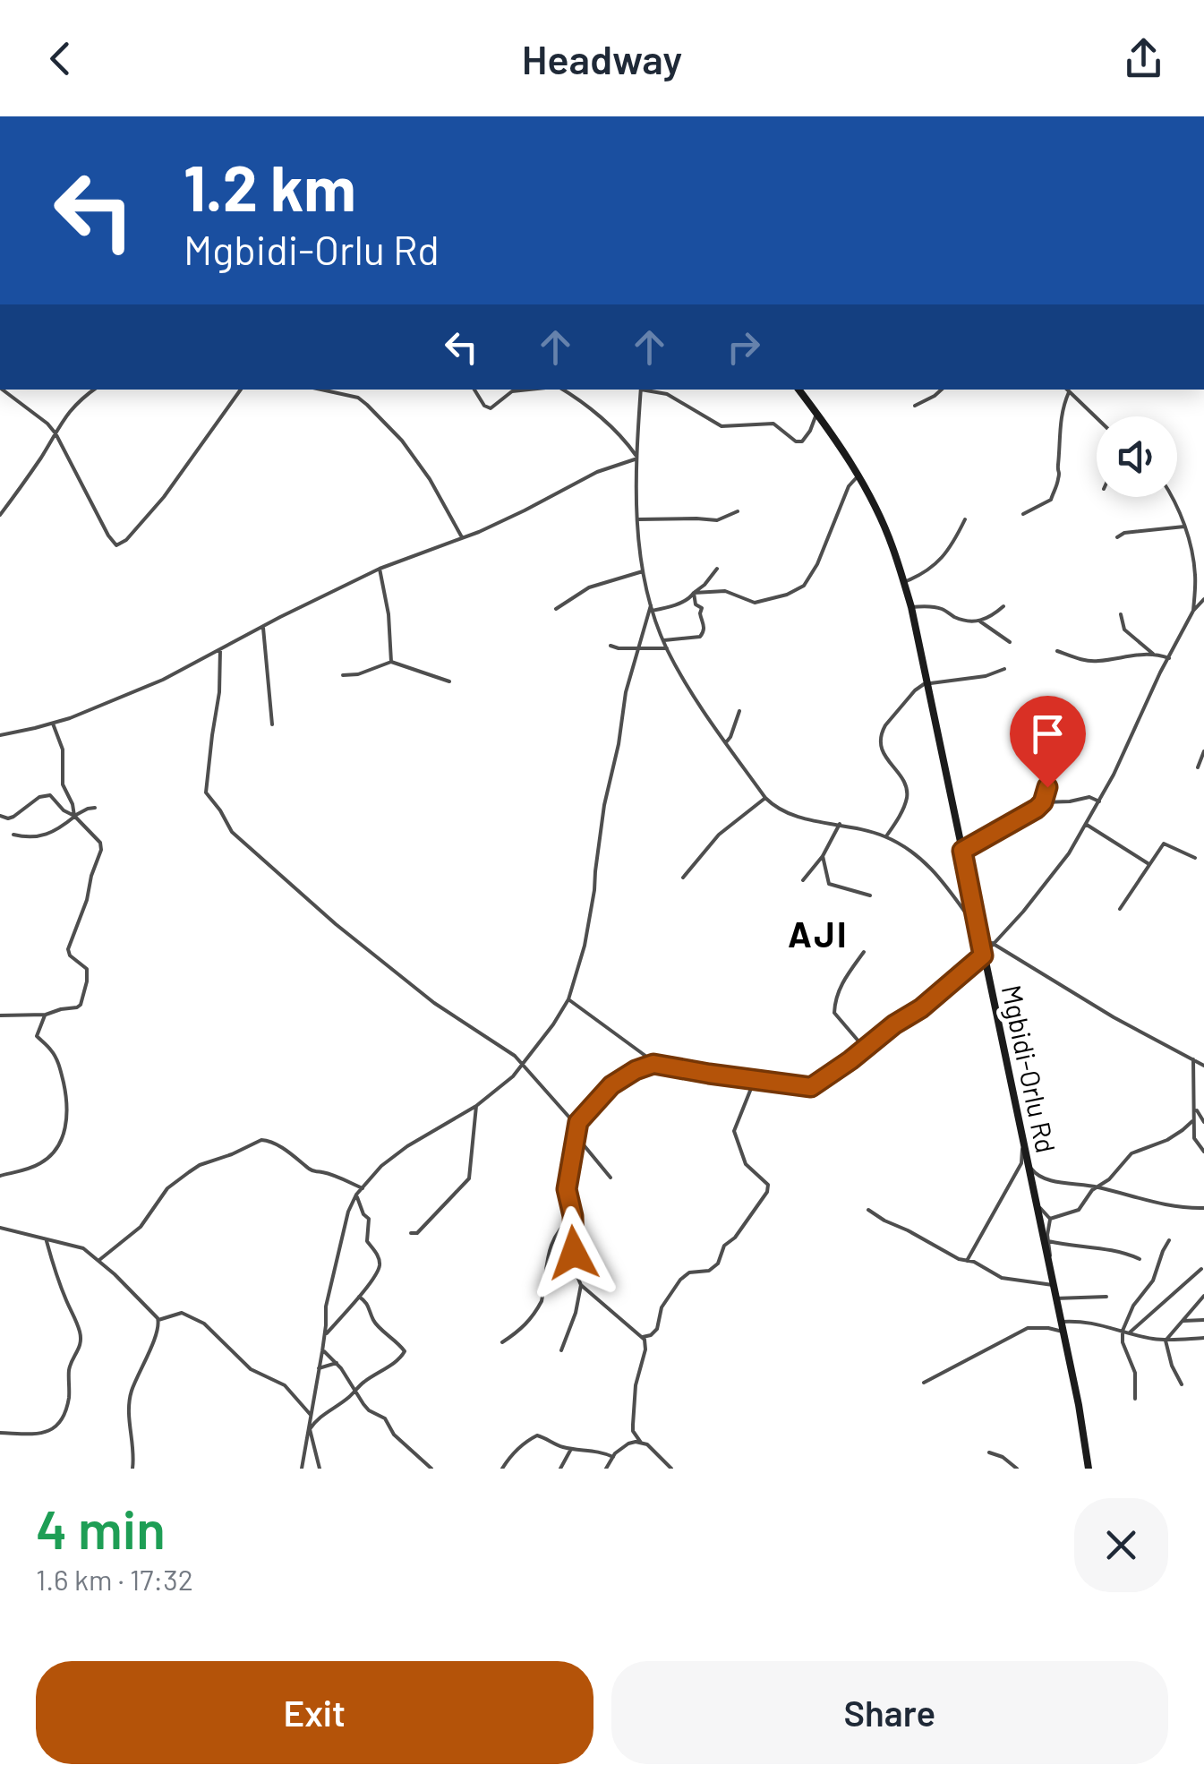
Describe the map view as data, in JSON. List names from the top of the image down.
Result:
{
  "streets": {
    "main road": ["Mgbidi-Orlu Rd"]
  },
  "districts": ["AJI"],
  "page": {
    "header": "Headway",
    "turn": ["1.2 km", "Mgbidi-Orlu Rd"],
    "heading": ["4 min", "1.6 km · 17:32"],
    "buttons": ["Exit", "Share"]
  }
}
